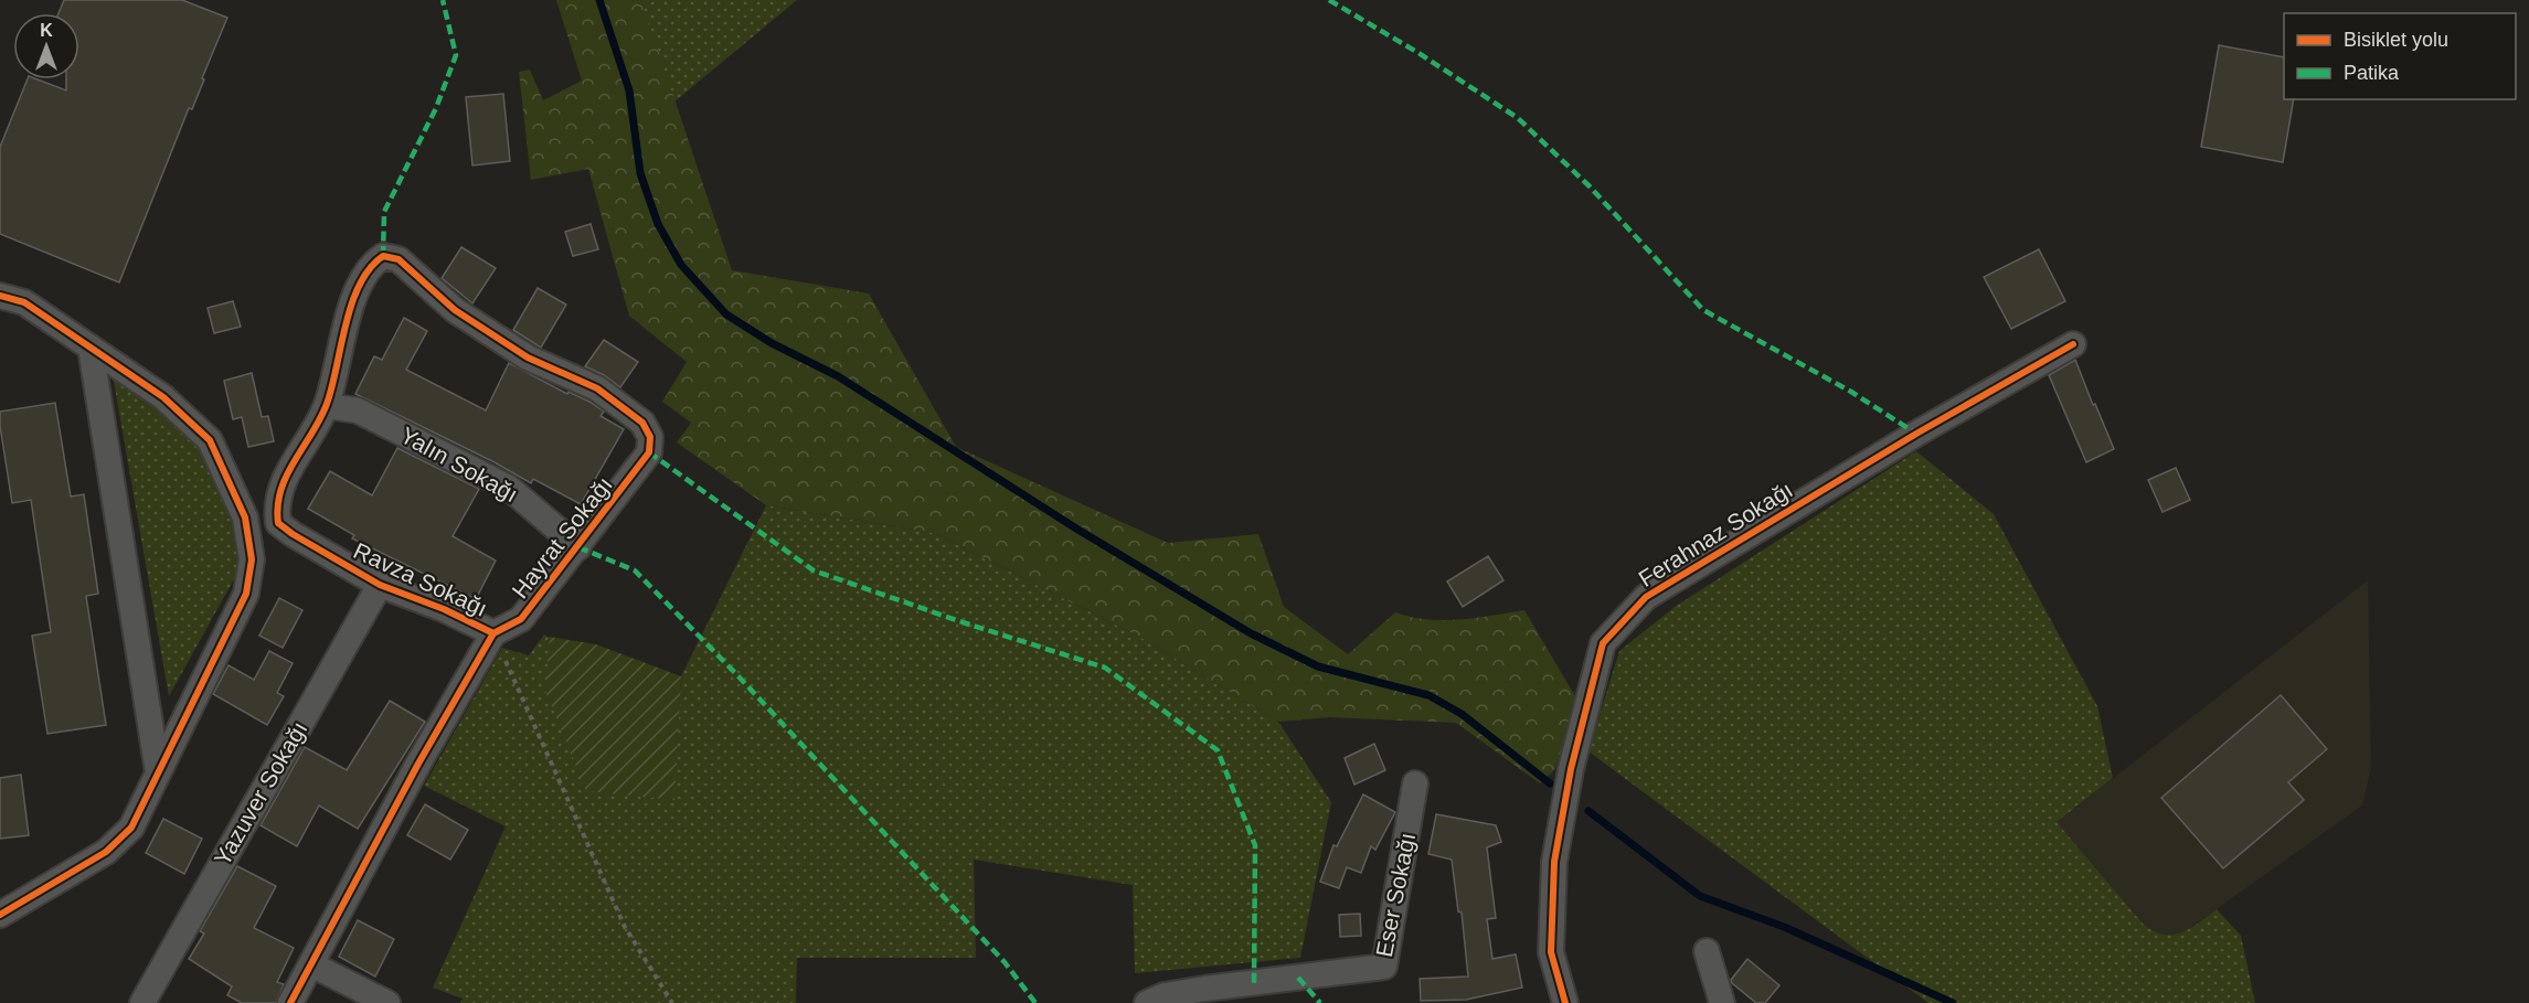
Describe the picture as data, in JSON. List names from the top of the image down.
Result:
{
  "streets": {
    "street": [
      "Yalın Sokağı",
      "Ferahnaz Sokağı",
      "Hayrat Sokağı",
      "Ravza Sokağı",
      "Yazuver Sokağı",
      "Eser Sokağı"
    ]
  },
  "crossings": [
    ["Yalın Sokağı", "Hayrat Sokağı"],
    ["Yalın Sokağı", "Ravza Sokağı"],
    ["Hayrat Sokağı", "Ravza Sokağı"],
    ["Ravza Sokağı", "Yazuver Sokağı"]
  ],
  "legend": ["Bisiklet yolu", "Patika"],
  "north": "top"
}
